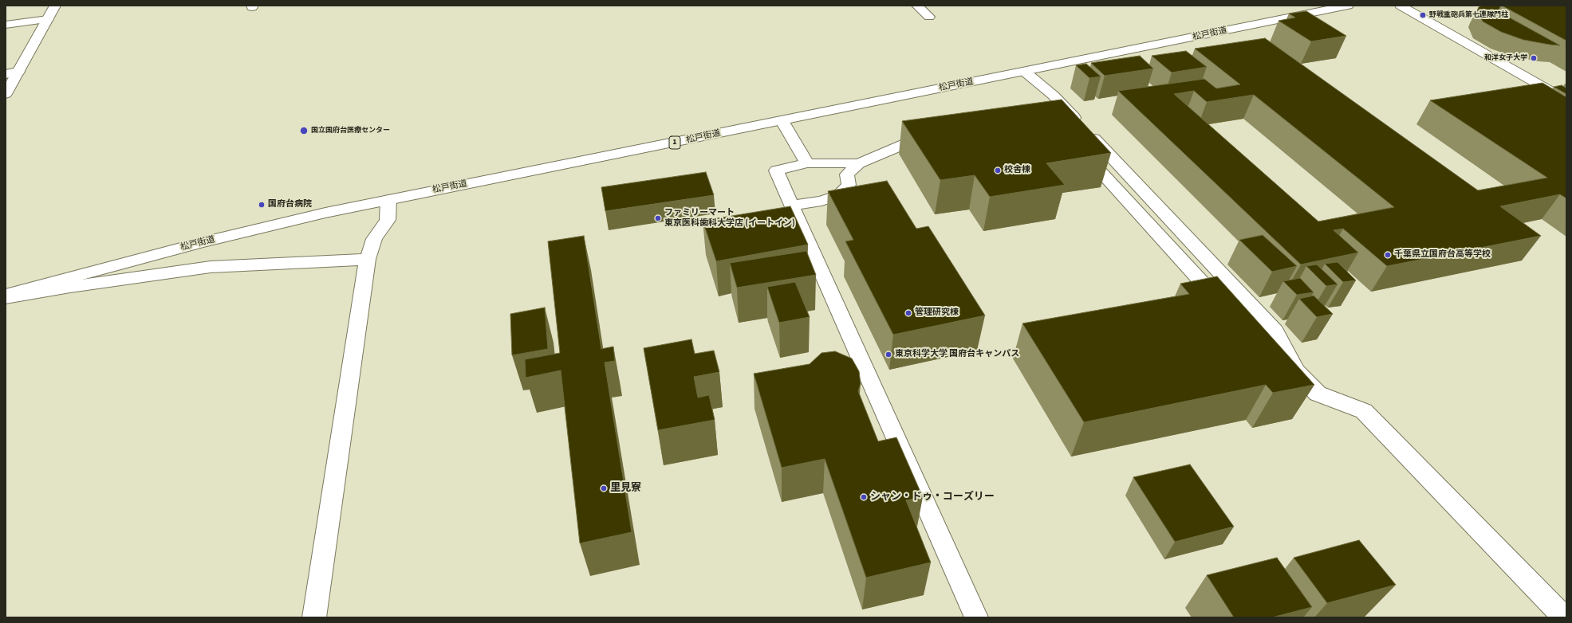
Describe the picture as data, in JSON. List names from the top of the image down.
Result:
{
  "streets": {
    "street": ["松戸街道", "1"]
  },
  "places": [
    "野戦重砲兵第七連隊門柱",
    "和洋女子大学",
    "国立国府台医療センター",
    "校舎棟",
    "国府台病院",
    "ファミリーマート 東京医科歯科大学店 (イートイン)",
    "千葉県立国府台高等学校",
    "管理研究棟",
    "東京科学大学 国府台キャンパス",
    "里見寮",
    "シャン・ドゥ・コーズリー"
  ]
}
